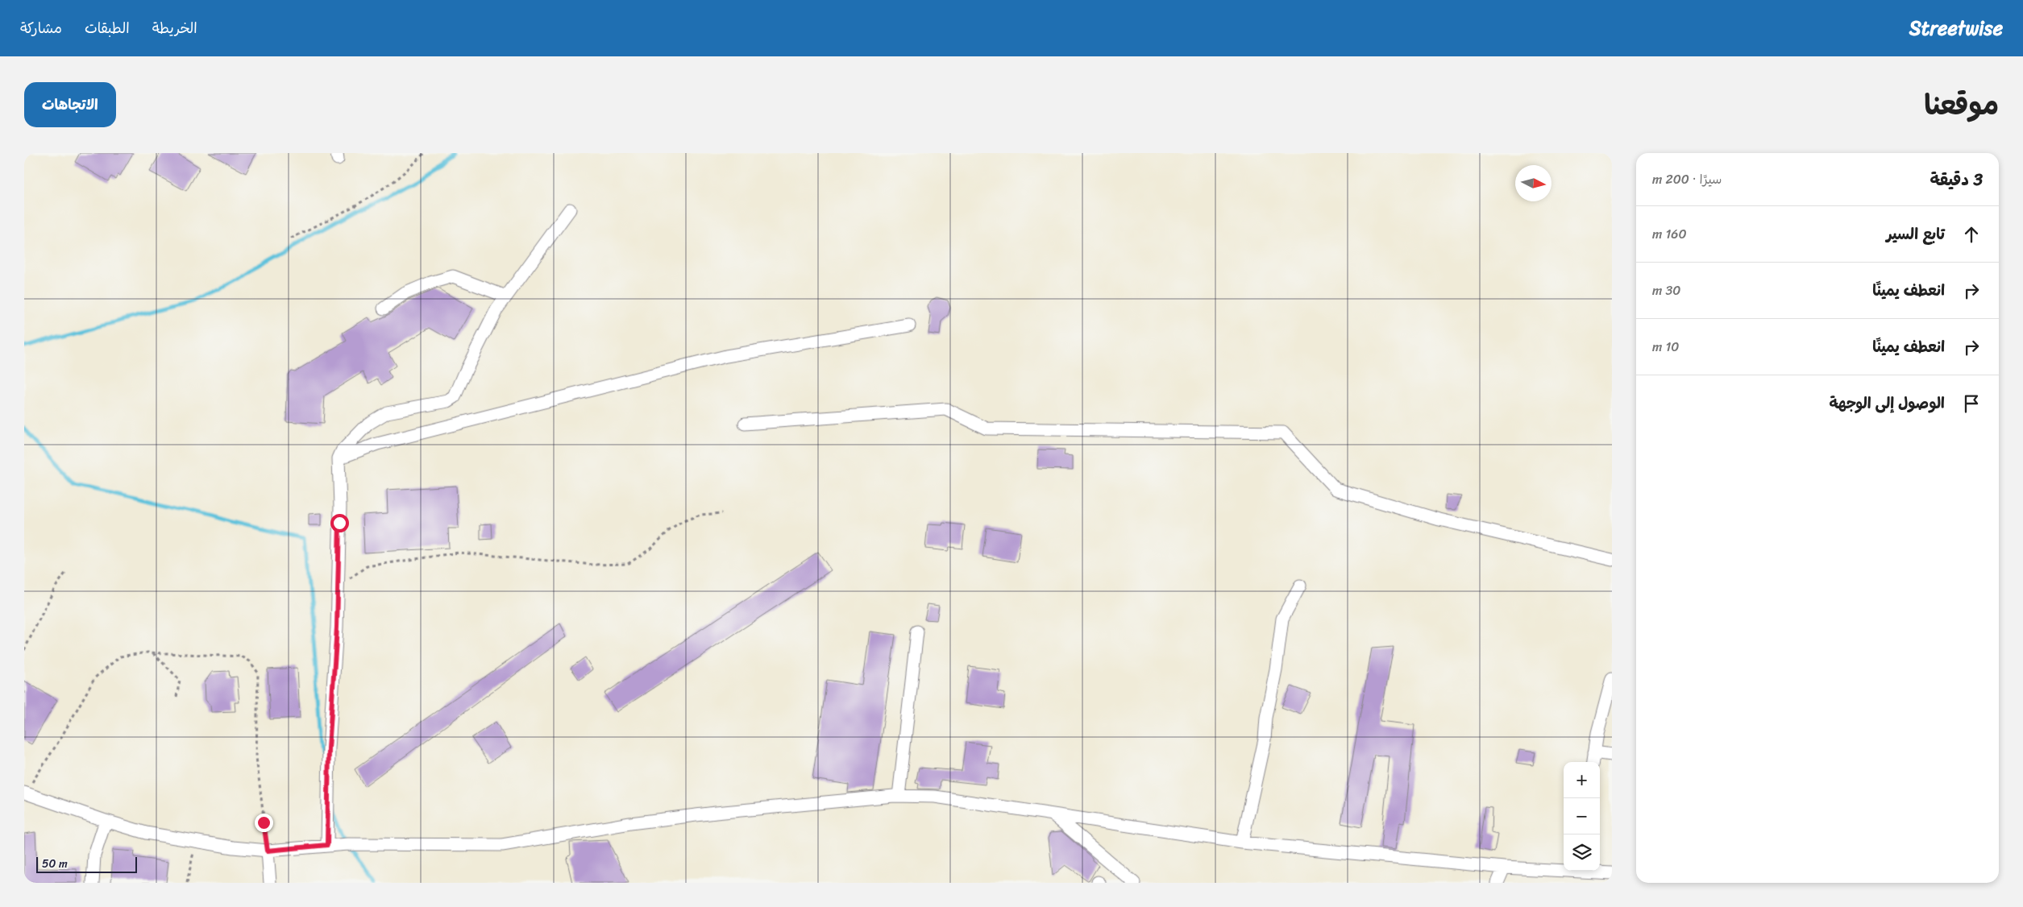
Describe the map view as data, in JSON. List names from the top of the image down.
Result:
{
  "scale_bar": "50 m",
  "north": "right",
  "page": {
    "header": "Streetwise",
    "nav": ["الخريطة", "الطبقات", "مشاركة"],
    "title": "موقعنا",
    "buttons": "الاتجاهات",
    "heading": ["3 دقيقة", "سيرًا · 200 m"],
    "list": [
      ["تابع السير", "160 m"],
      ["انعطف يمينًا", "30 m"],
      ["انعطف يمينًا", "10 m"],
      "الوصول إلى الوجهة"
    ],
    "map_buttons": ["+", "−"],
    "scale": "50 m"
  }
}
